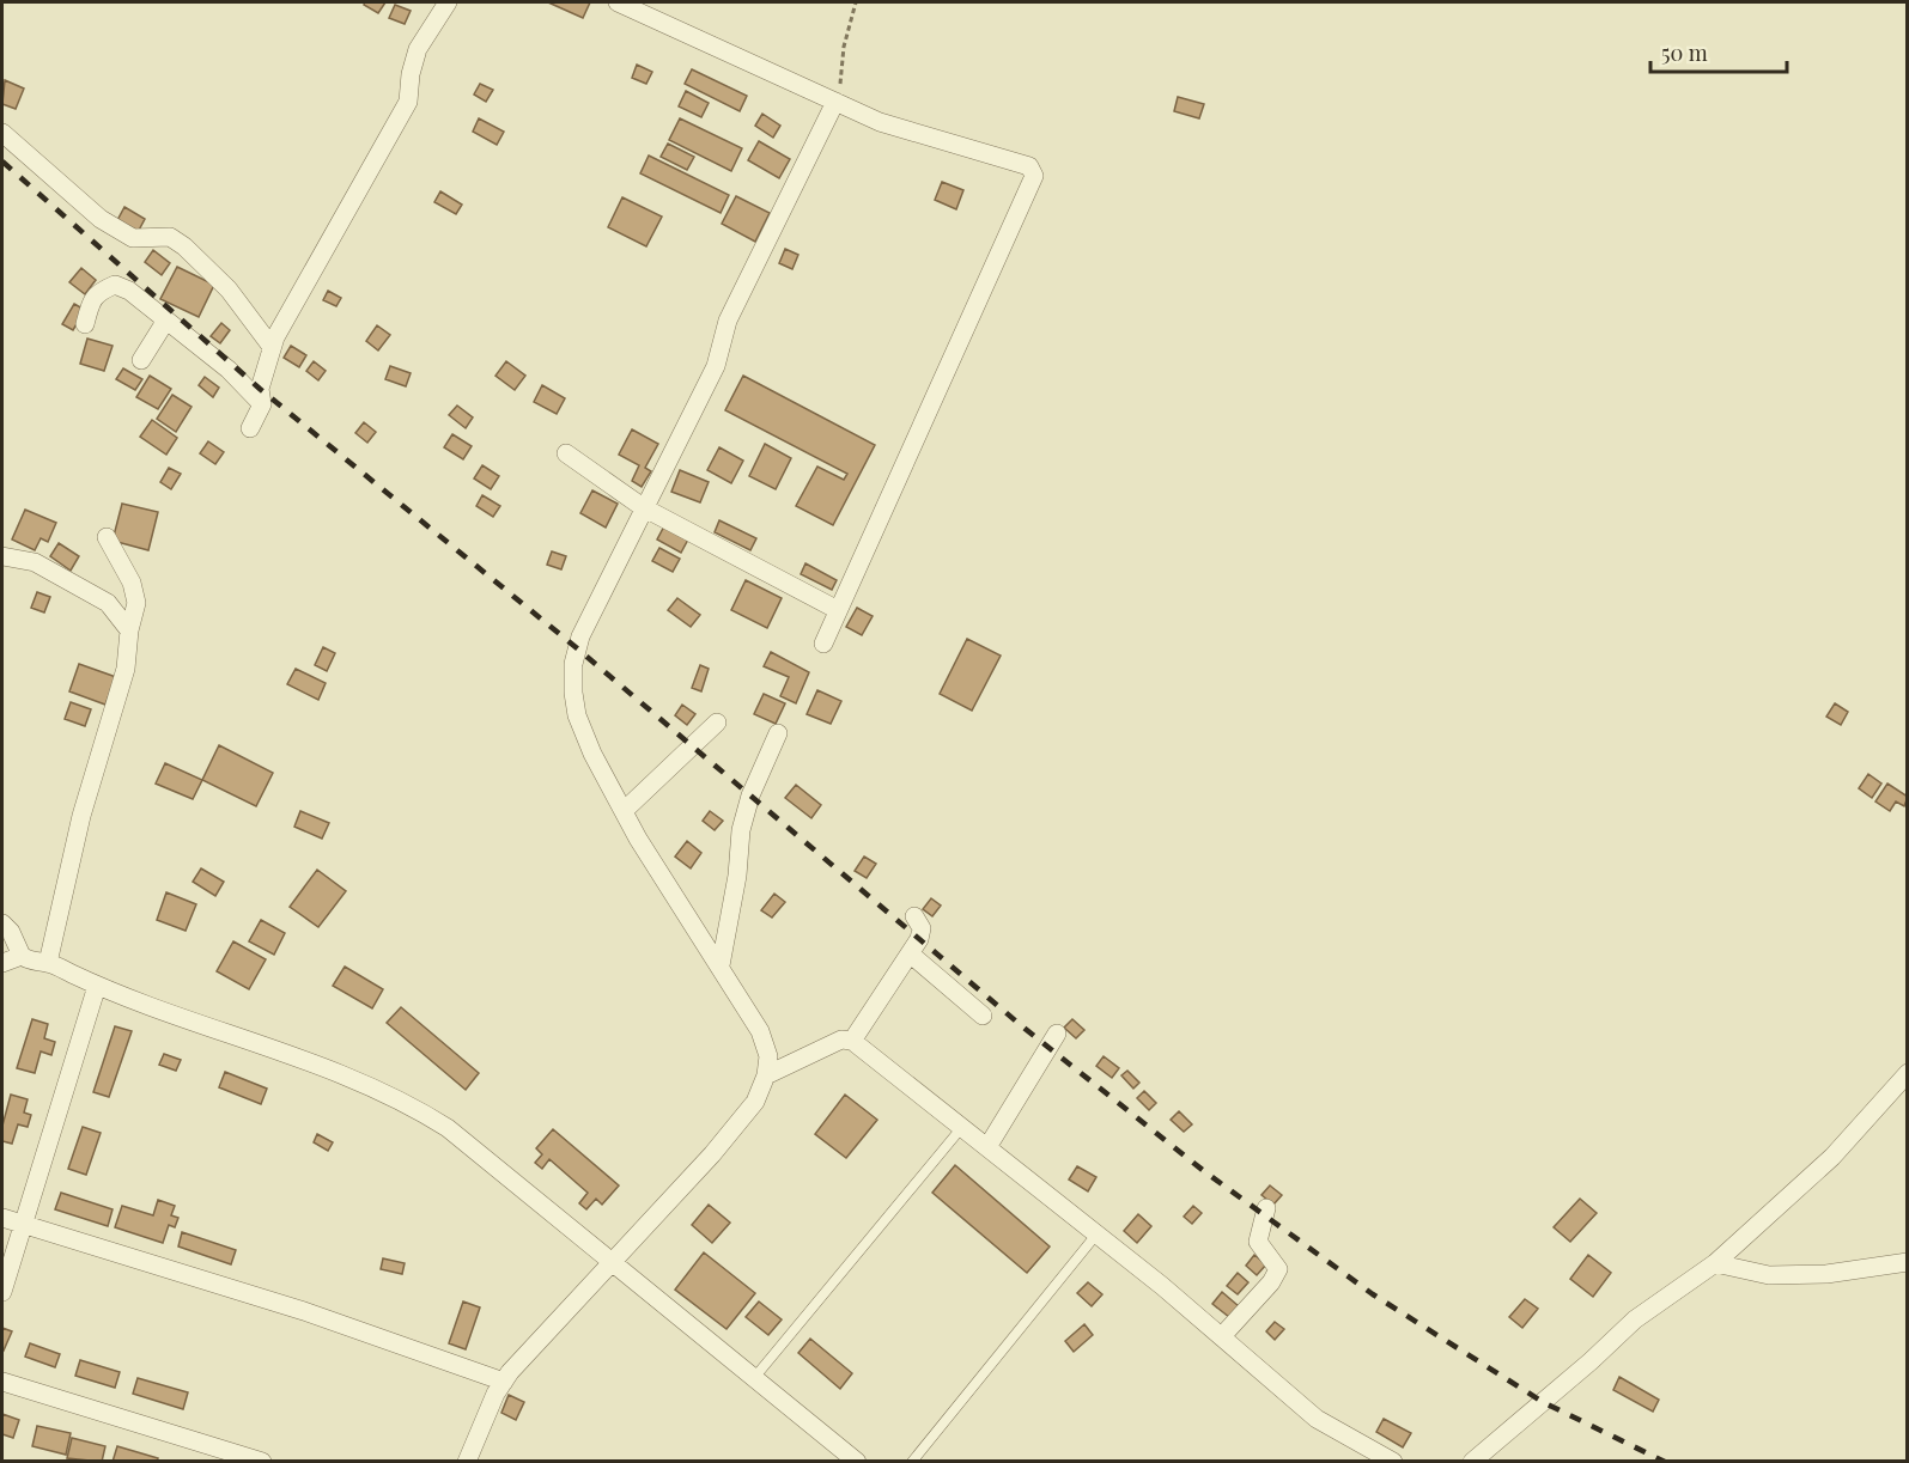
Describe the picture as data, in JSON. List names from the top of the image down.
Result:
{
  "scale_bar": "50 m"
}
